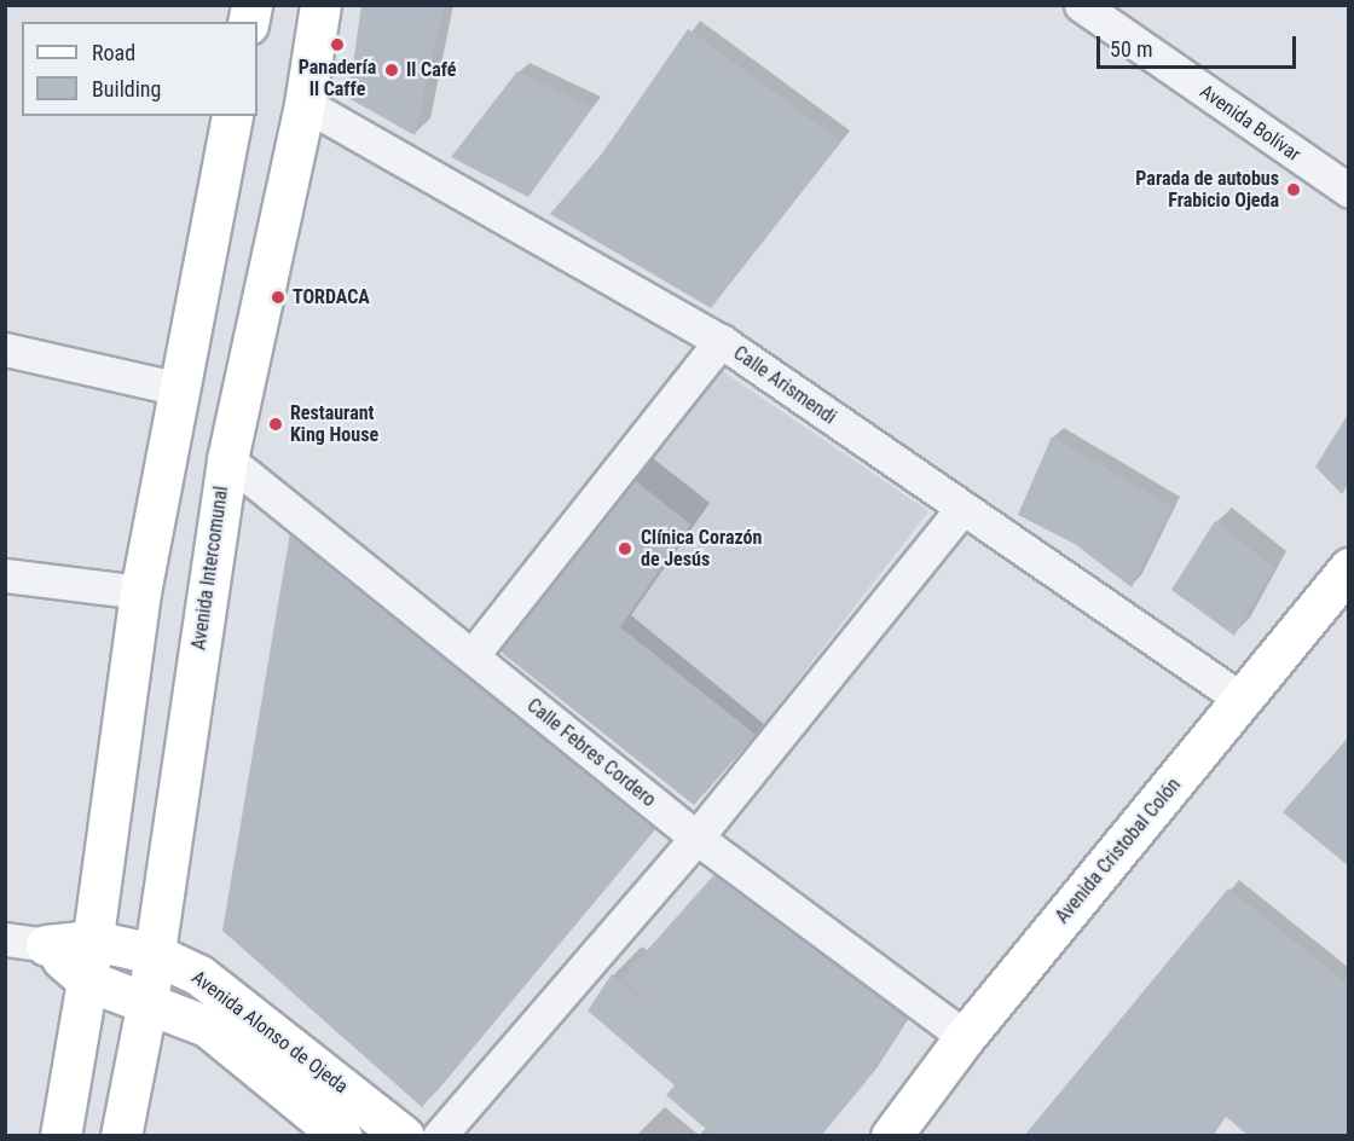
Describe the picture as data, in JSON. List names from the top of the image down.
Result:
{
  "streets": {
    "main road": ["Avenida Intercomunal", "Avenida Cristobal Colón", "Avenida Alonso de Ojeda"],
    "street": ["Avenida Bolívar", "Calle Arismendi", "Calle Febres Cordero"]
  },
  "crossings": [
    ["Calle Arismendi", "Avenida Intercomunal"],
    ["Calle Arismendi", "Avenida Cristobal Colón"],
    ["Avenida Intercomunal", "Calle Febres Cordero"],
    ["Avenida Intercomunal", "Avenida Alonso de Ojeda"],
    ["Calle Febres Cordero", "Avenida Cristobal Colón"]
  ],
  "places": [
    "Panadería Il Caffe",
    "Il Café",
    "Parada de autobus Frabicio Ojeda",
    "TORDACA",
    "Restaurant King House",
    "Clínica Corazón de Jesús"
  ],
  "legend": ["Road", "Building"],
  "scale_bar": "50 m"
}
